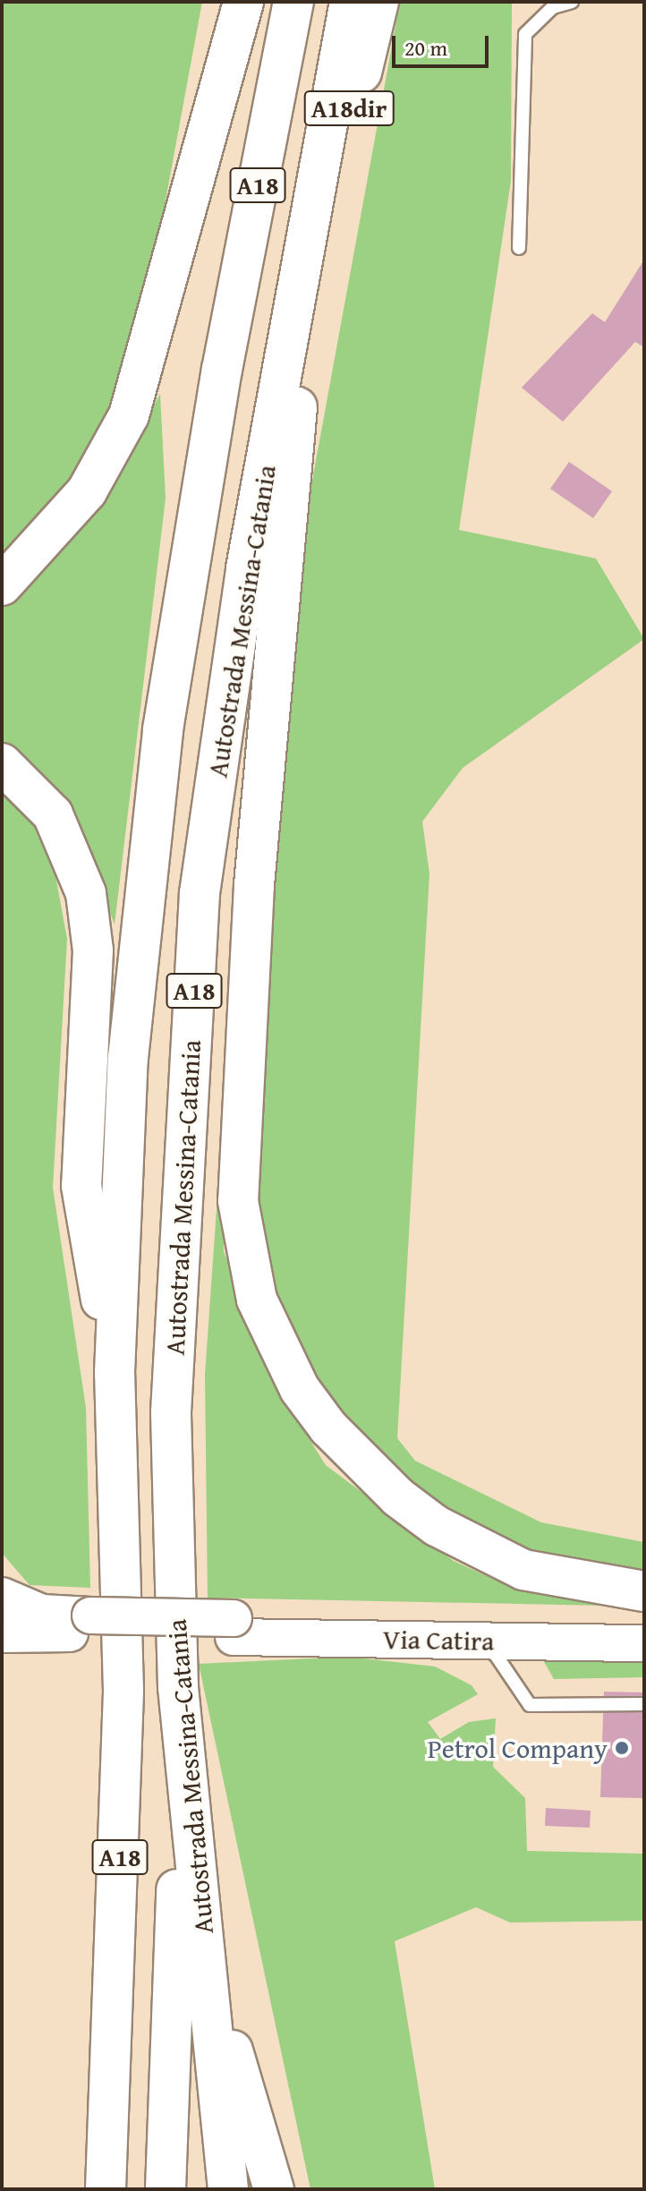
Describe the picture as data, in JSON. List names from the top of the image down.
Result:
{
  "streets": {
    "highway": ["A18dir", "A18", "Autostrada Messina-Catania"],
    "main road": ["Via Catira"]
  },
  "crossings": [
    ["A18dir", "Autostrada Messina-Catania"]
  ],
  "places": ["Petrol Company"],
  "scale_bar": "20 m"
}
